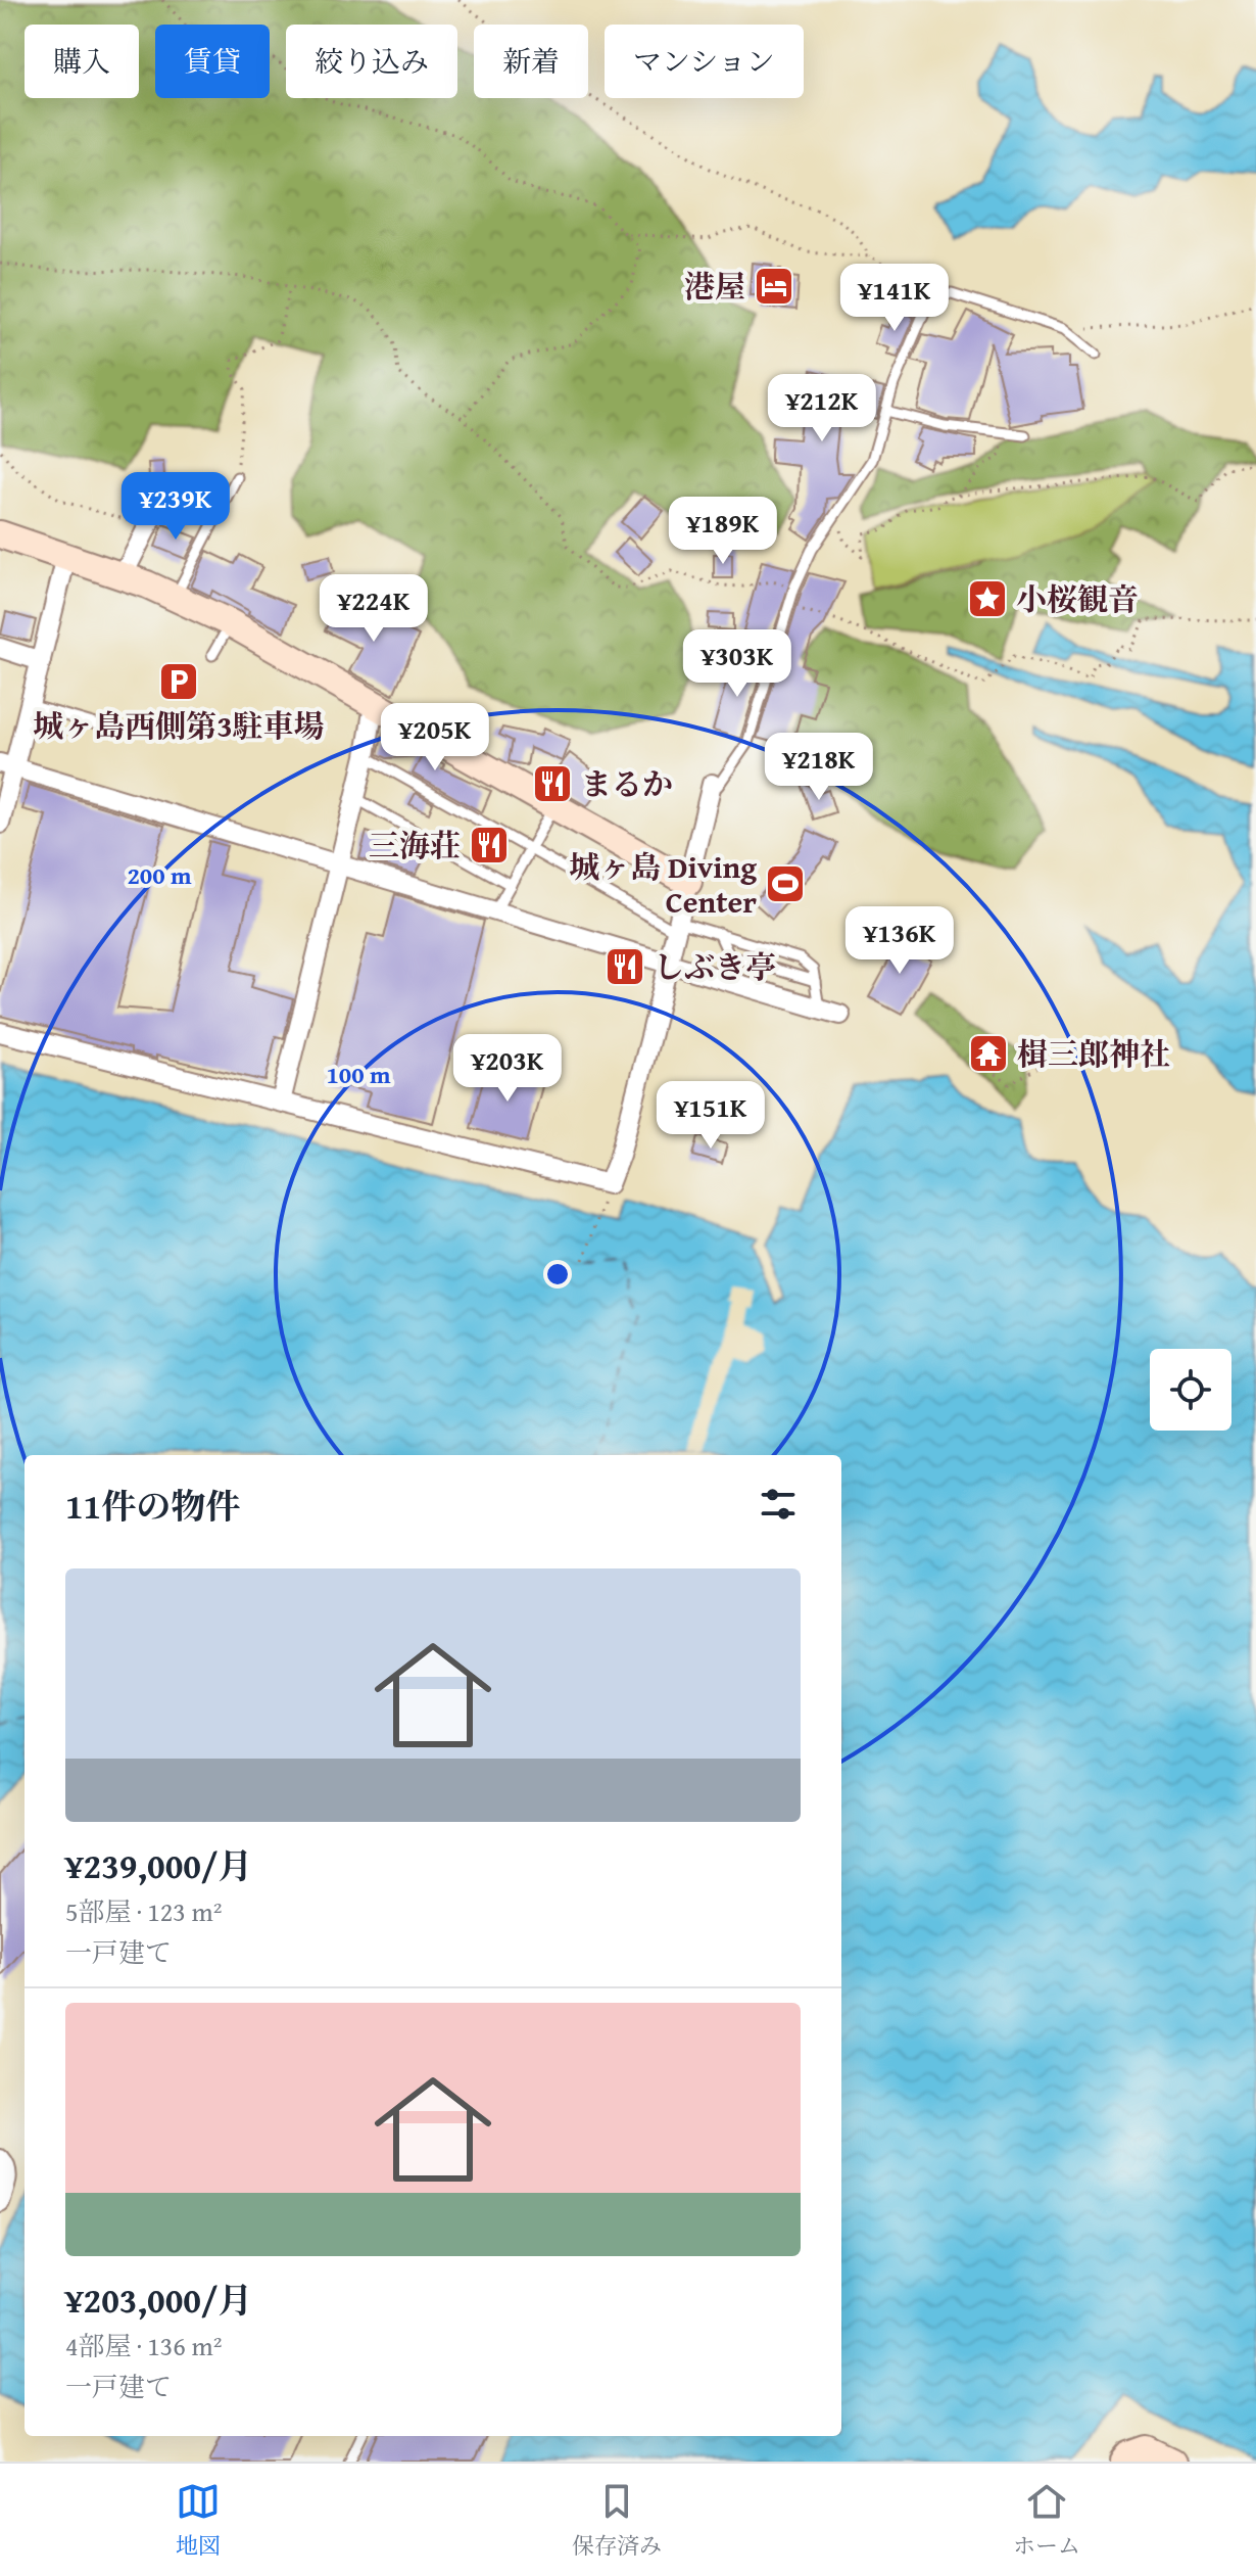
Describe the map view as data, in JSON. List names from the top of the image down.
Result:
{
  "places": {
    "hotel": ["港屋"],
    "place": ["小桜観音"],
    "parking": ["城ヶ島西側第3駐車場"],
    "restaurant": ["まるか", "三海荘", "しぶき亭"],
    "sports": ["城ヶ島 Diving Center"],
    "temple": ["楫三郎神社"]
  },
  "page": {
    "chip": [
      "購入",
      "賃貸",
      "絞り込み",
      "新着",
      "マンション"
    ],
    "price": [
      "¥141K",
      "¥212K",
      "¥239K",
      "¥189K",
      "¥224K",
      "¥303K",
      "¥205K",
      "¥218K",
      "¥136K",
      "¥203K",
      "¥151K"
    ],
    "heading": "11件の物件",
    "list": [
      {
        "name": "¥239,000/月",
        "note": "5部屋 · 123 m² · 一戸建て"
      },
      {
        "name": "¥203,000/月",
        "note": "4部屋 · 136 m² · 一戸建て"
      }
    ],
    "tabs": ["地図", "保存済み", "ホーム"]
  },
  "rings": ["200 m", "100 m"]
}
